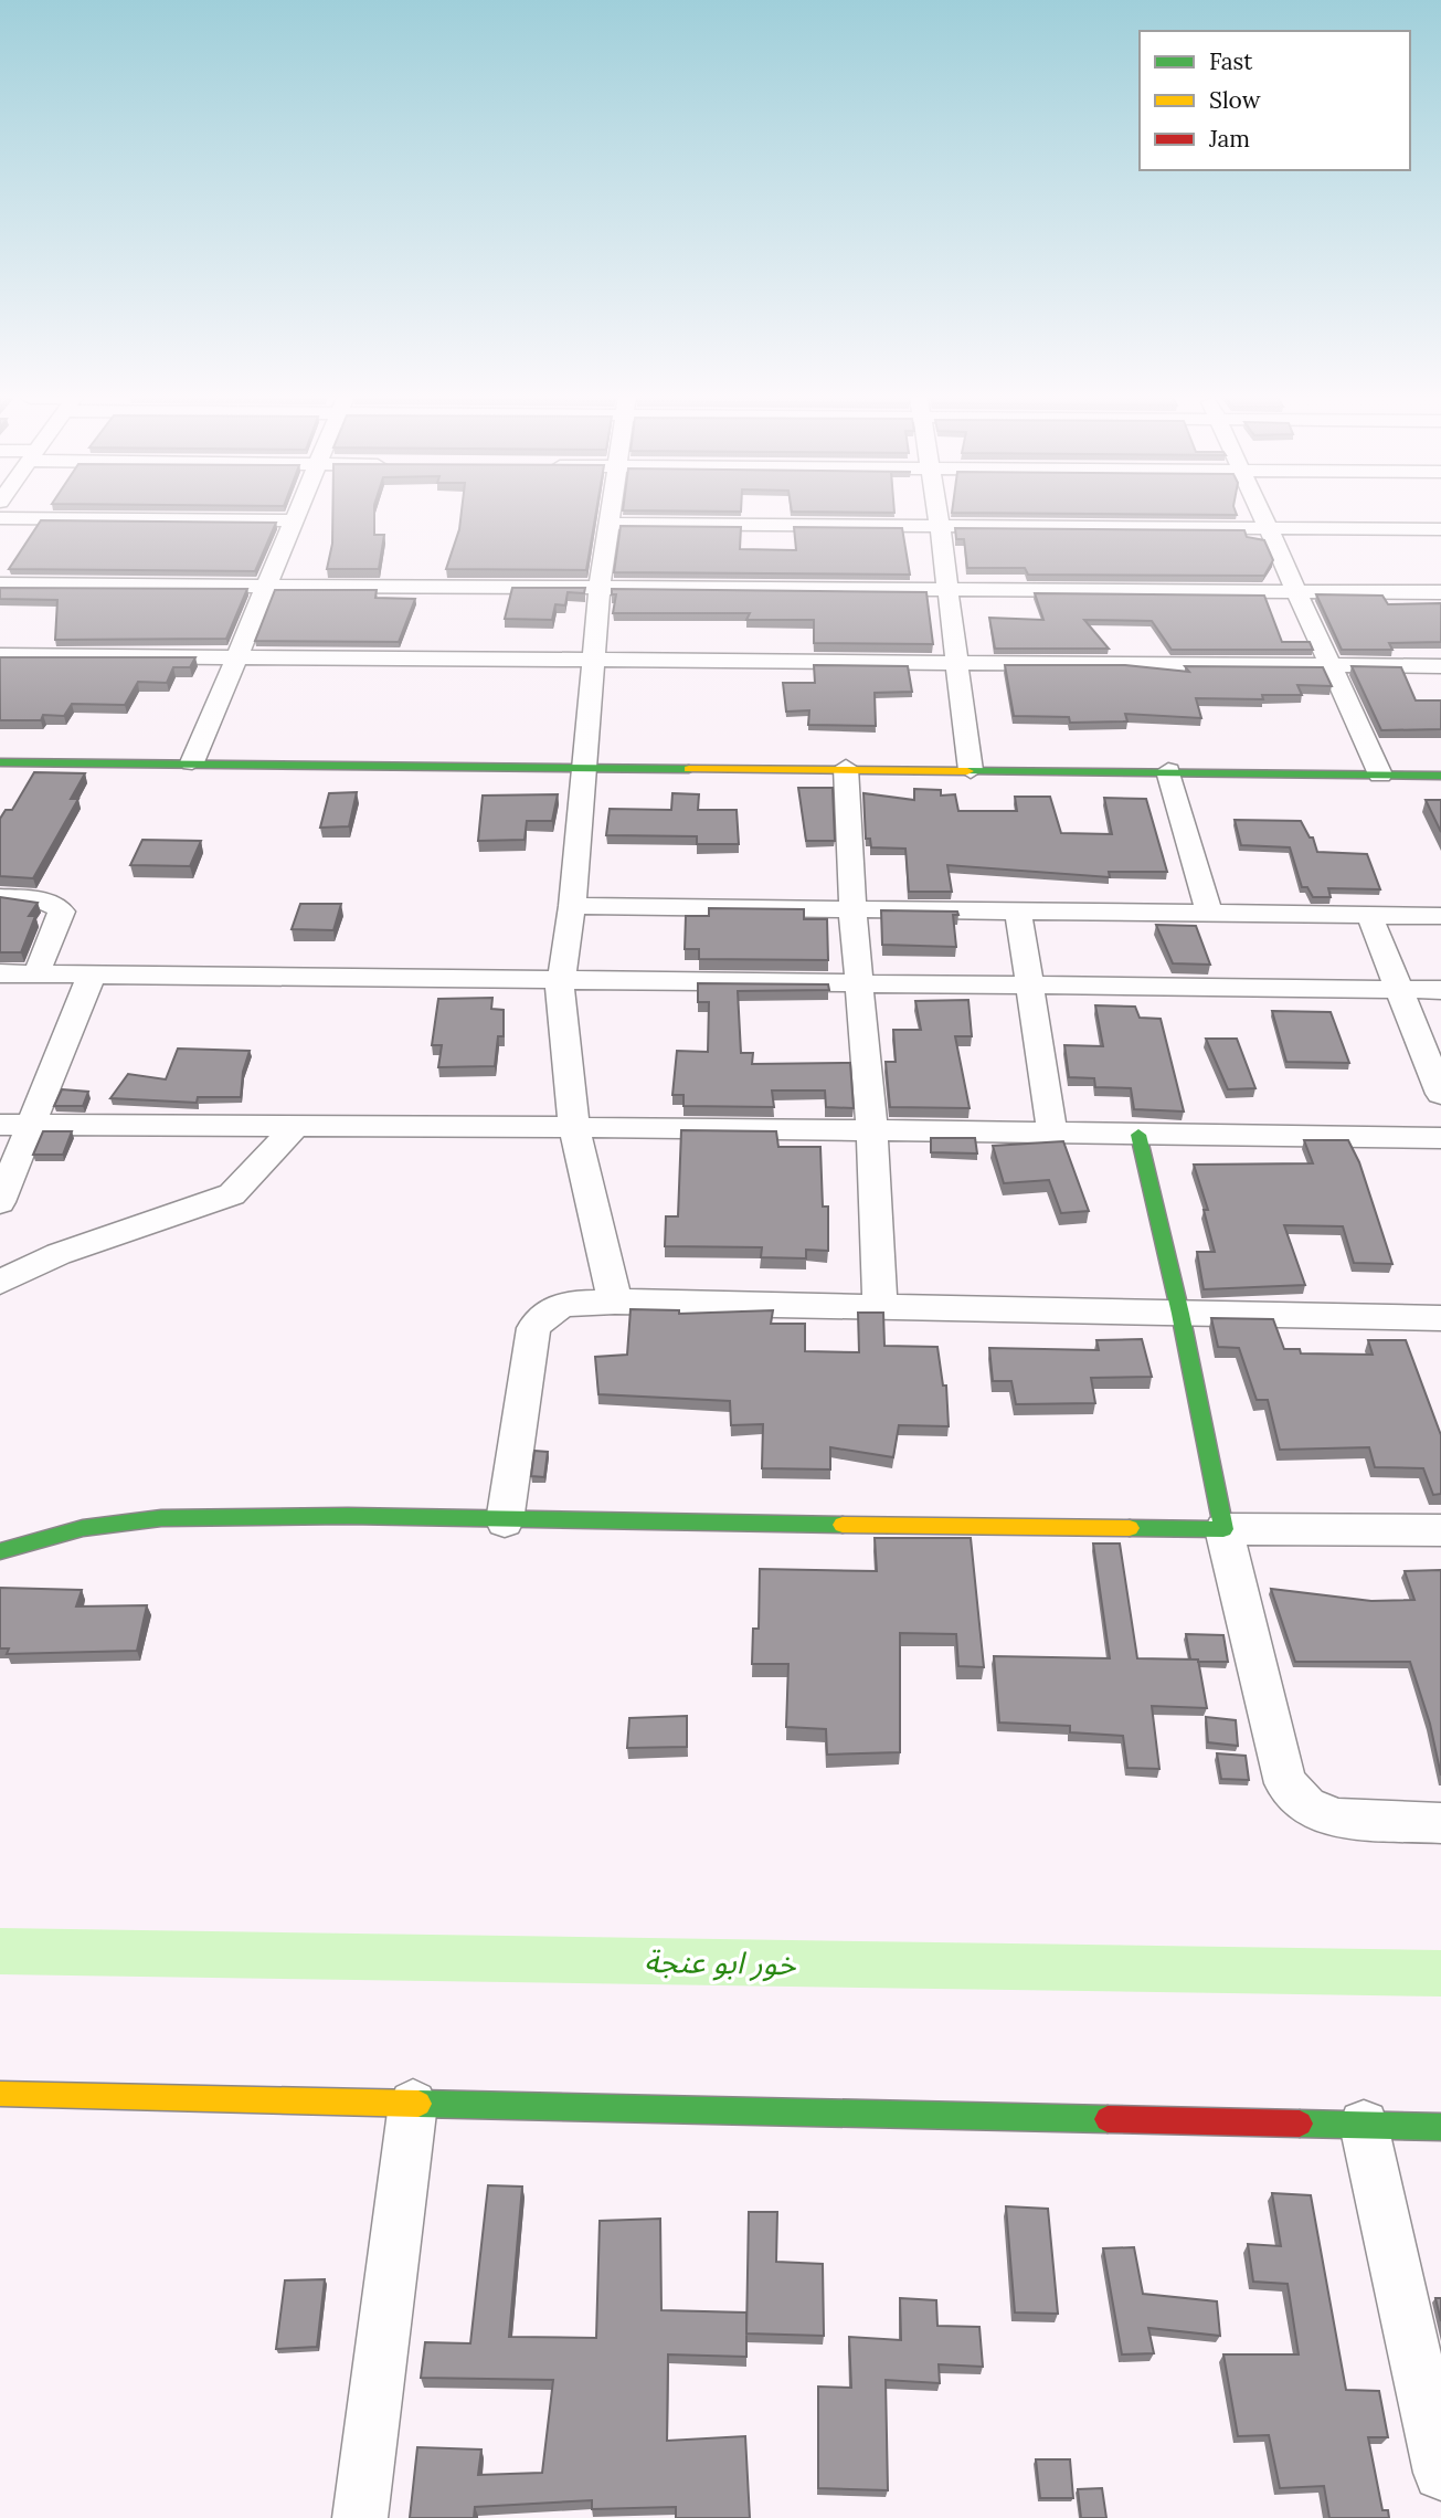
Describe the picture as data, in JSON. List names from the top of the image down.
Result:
{
  "water": ["خور ابو عنجة"],
  "legend": ["Fast", "Slow", "Jam"]
}
